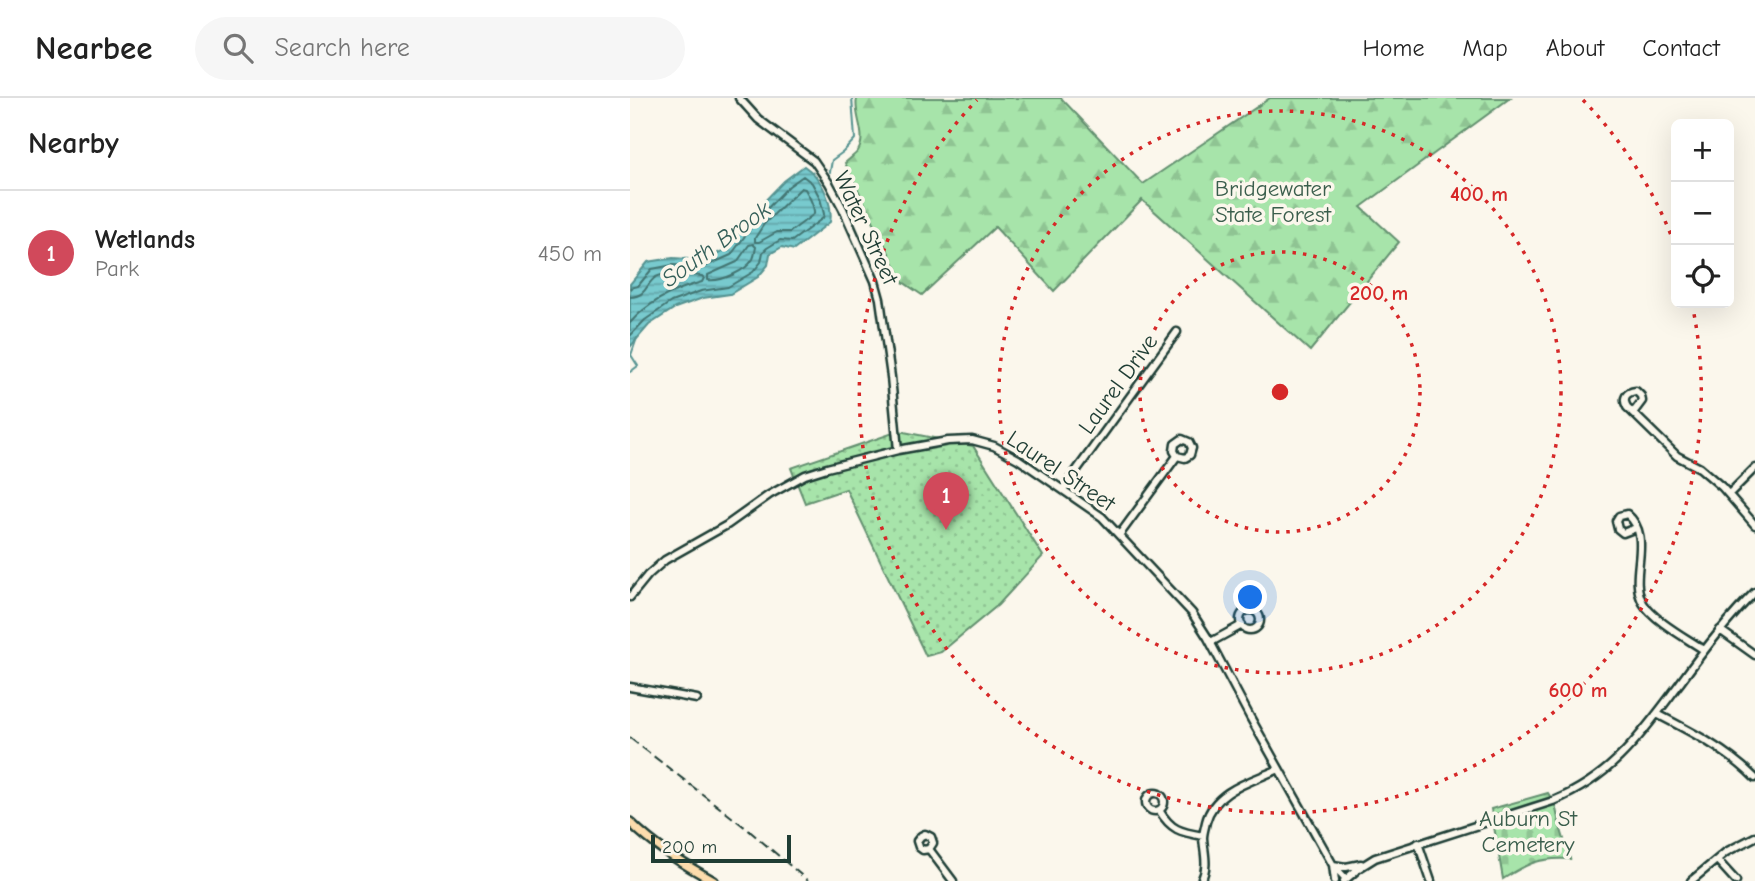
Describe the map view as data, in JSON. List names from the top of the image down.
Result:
{
  "streets": {
    "street": ["Water Street", "Laurel Drive", "Laurel Street"]
  },
  "crossings": [
    ["Water Street", "Laurel Street"],
    ["Laurel Drive", "Laurel Street"]
  ],
  "water": ["South Brook"],
  "parks": ["Bridgewater State Forest", "Auburn St Cemetery"],
  "scale_bar": "200 m",
  "page": {
    "header": "Nearbee",
    "search": "Search here",
    "nav": [
      "Home",
      "Map",
      "About",
      "Contact"
    ],
    "heading": "Nearby",
    "map_buttons": ["+", "−"],
    "list": [
      {
        "mark": "1",
        "name": "Wetlands",
        "note": "Park",
        "value": "450 m"
      }
    ],
    "pins": "1",
    "scale": "200 m"
  },
  "rings": ["400 m", "200 m", "600 m"]
}
